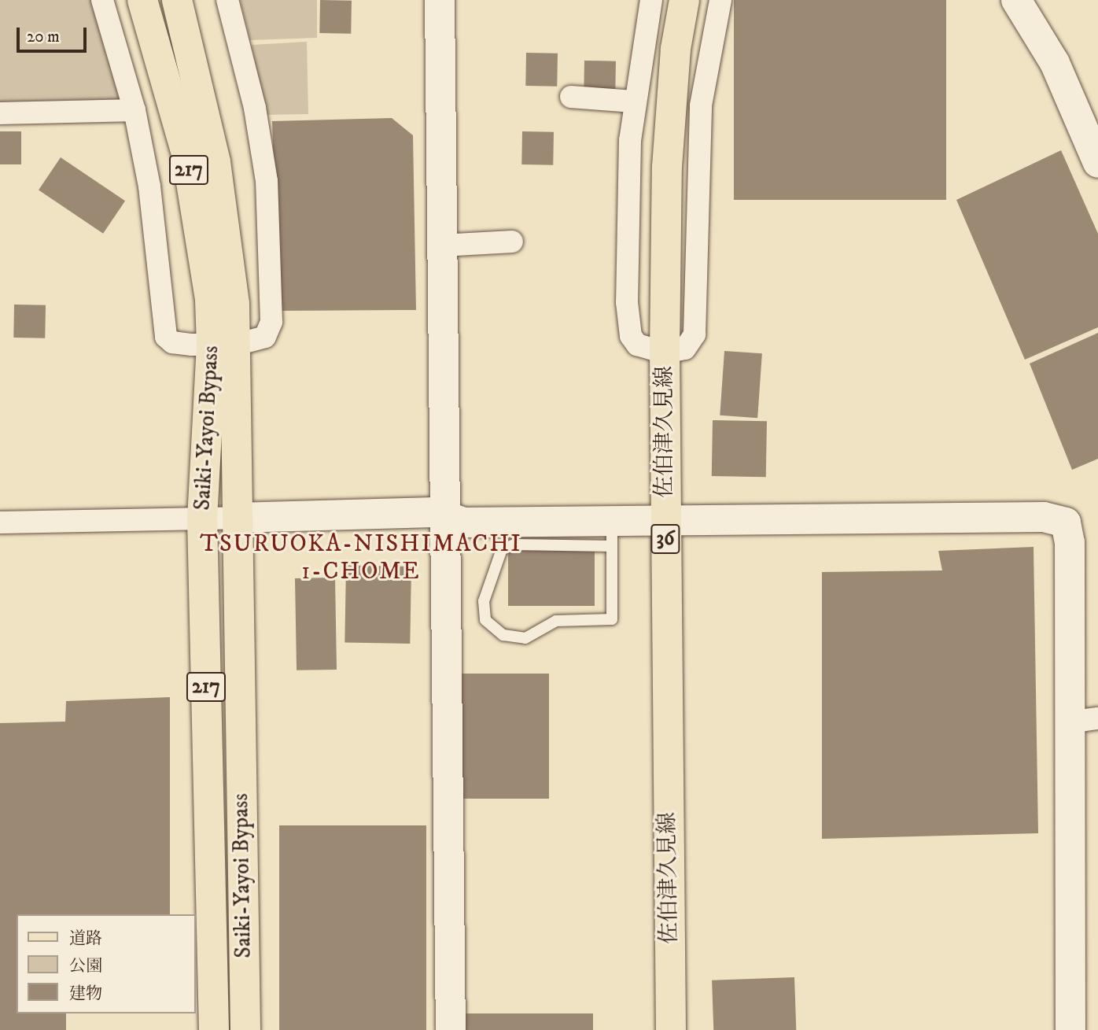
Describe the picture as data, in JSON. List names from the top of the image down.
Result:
{
  "streets": {
    "main road": [
      "217",
      "Saiki-Yayoi Bypass",
      "佐伯津久見線",
      "36"
    ]
  },
  "districts": ["TSURUOKA-NISHIMACHI 1-CHOME"],
  "legend": ["道路", "公園", "建物"],
  "scale_bar": "20 m"
}
